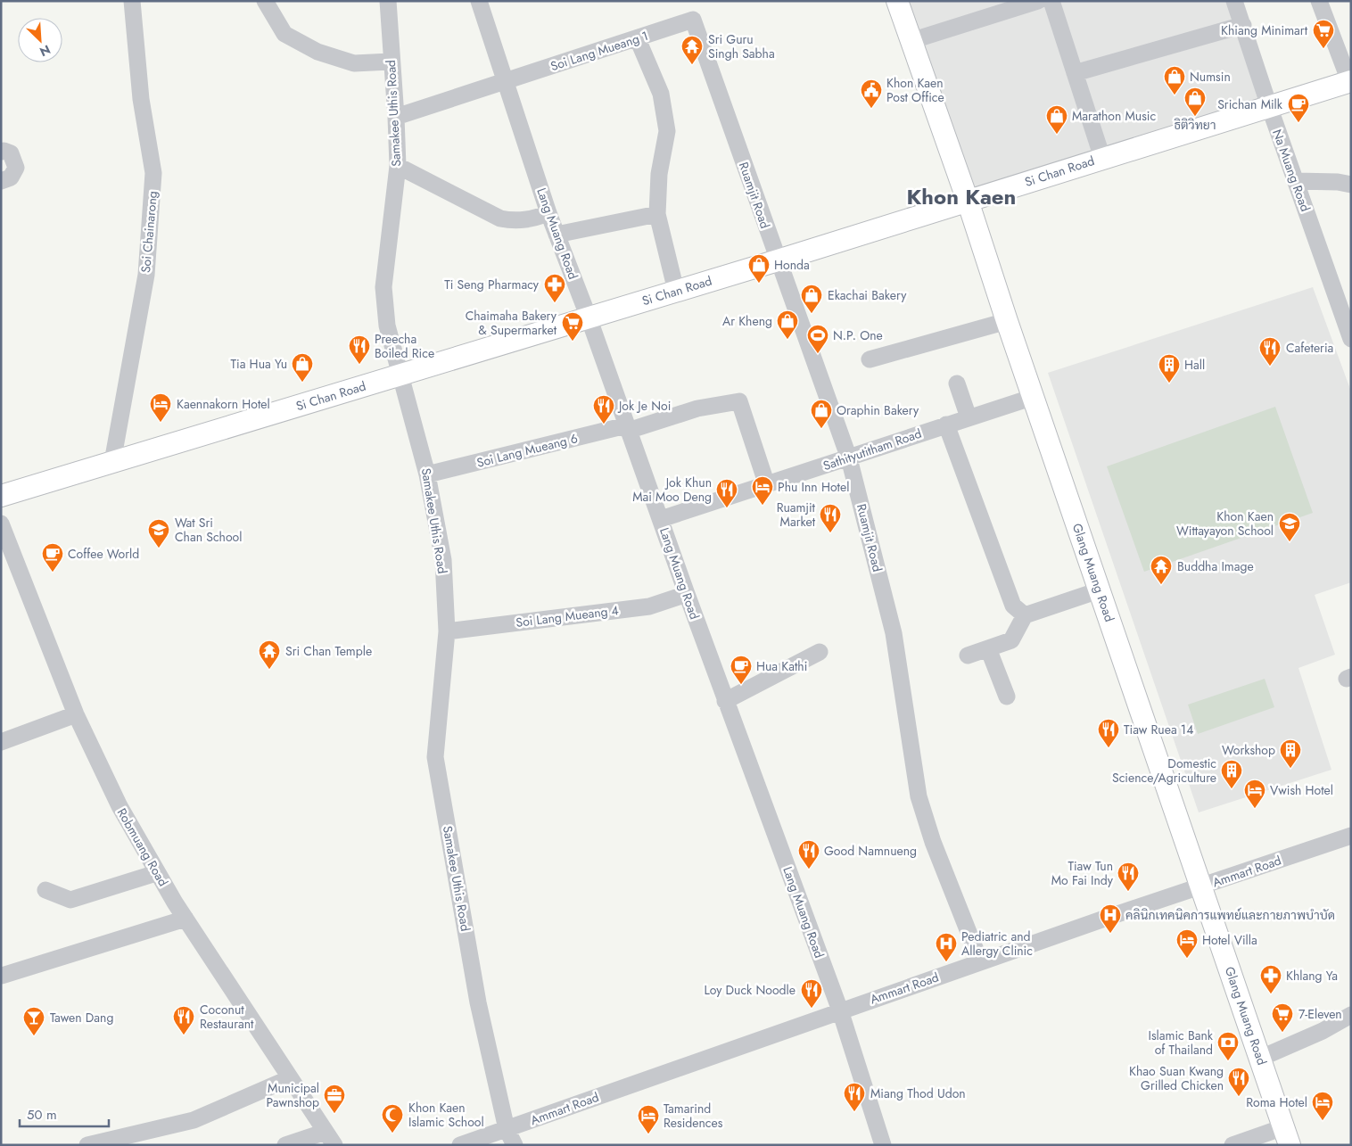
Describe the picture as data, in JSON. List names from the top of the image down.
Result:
{
  "streets": {
    "main road": ["Si Chan Road", "Glang Muang Road"],
    "street": [
      "Soi Lang Mueang 1",
      "Samakee Uthis Road",
      "Na Muang Road",
      "Ruamjit Road",
      "Soi Chainarong",
      "Lang Muang Road",
      "Sathityutitham Road",
      "Soi Lang Mueang 6",
      "Soi Lang Mueang 4",
      "Robmuang Road",
      "Ammart Road"
    ]
  },
  "crossings": [
    ["Soi Lang Mueang 1", "Samakee Uthis Road"],
    ["Soi Lang Mueang 1", "Ruamjit Road"],
    ["Soi Lang Mueang 1", "Lang Muang Road"],
    ["Samakee Uthis Road", "Si Chan Road"],
    ["Samakee Uthis Road", "Soi Lang Mueang 6"],
    ["Samakee Uthis Road", "Soi Lang Mueang 4"],
    ["Samakee Uthis Road", "Ammart Road"],
    ["Na Muang Road", "Si Chan Road"],
    ["Si Chan Road", "Ruamjit Road"],
    ["Si Chan Road", "Soi Chainarong"],
    ["Si Chan Road", "Lang Muang Road"],
    ["Si Chan Road", "Glang Muang Road"],
    ["Ruamjit Road", "Sathityutitham Road"],
    ["Ruamjit Road", "Ammart Road"],
    ["Lang Muang Road", "Sathityutitham Road"],
    ["Lang Muang Road", "Soi Lang Mueang 6"],
    ["Lang Muang Road", "Soi Lang Mueang 4"],
    ["Lang Muang Road", "Ammart Road"],
    ["Sathityutitham Road", "Soi Lang Mueang 6"],
    ["Sathityutitham Road", "Glang Muang Road"],
    ["Glang Muang Road", "Ammart Road"]
  ],
  "districts": ["Khon Kaen"],
  "places": {
    "supermarket": ["Khiang Minimart", "Chaimaha Bakery & Supermarket", "7-Eleven"],
    "temple": ["Sri Guru Singh Sabha", "Buddha Image", "Sri Chan Temple"],
    "shop": [
      "Numsin",
      "ธิติวิทยา",
      "Marathon Music",
      "Honda",
      "Ekachai Bakery",
      "Ar Kheng",
      "Tia Hua Yu",
      "Oraphin Bakery"
    ],
    "public building": ["Khon Kaen Post Office"],
    "cafe": ["Srichan Milk", "Coffee World", "Hua Kathi"],
    "pharmacy": ["Ti Seng Pharmacy", "Khlang Ya"],
    "sports": ["N.P. One"],
    "restaurant": [
      "Preecha Boiled Rice",
      "Cafeteria",
      "Jok Je Noi",
      "Jok Khun Mai Moo Deng",
      "Ruamjit Market",
      "Tiaw Ruea 14",
      "Good Namnueng",
      "Tiaw Tun Mo Fai Indy",
      "Loy Duck Noodle",
      "Coconut Restaurant",
      "Khao Suan Kwang Grilled Chicken",
      "Miang Thod Udon"
    ],
    "building": ["Hall", "Workshop", "Domestic Science/Agriculture"],
    "hotel": [
      "Kaennakorn Hotel",
      "Phu Inn Hotel",
      "Vwish Hotel",
      "Hotel Villa",
      "Roma Hotel",
      "Tamarind Residences"
    ],
    "school or university": ["Khon Kaen Wittayayon School", "Wat Sri Chan School"],
    "hospital": ["คลินิกเทคนิคการแพทย์และกายภาพบำบัด", "Pediatric and Allergy Clinic"],
    "bar": ["Tawen Dang"],
    "bank": ["Islamic Bank of Thailand"],
    "office": ["Municipal Pawnshop"],
    "mosque": ["Khon Kaen Islamic School"]
  },
  "scale_bar": "50 m",
  "north": "bottom right"
}
